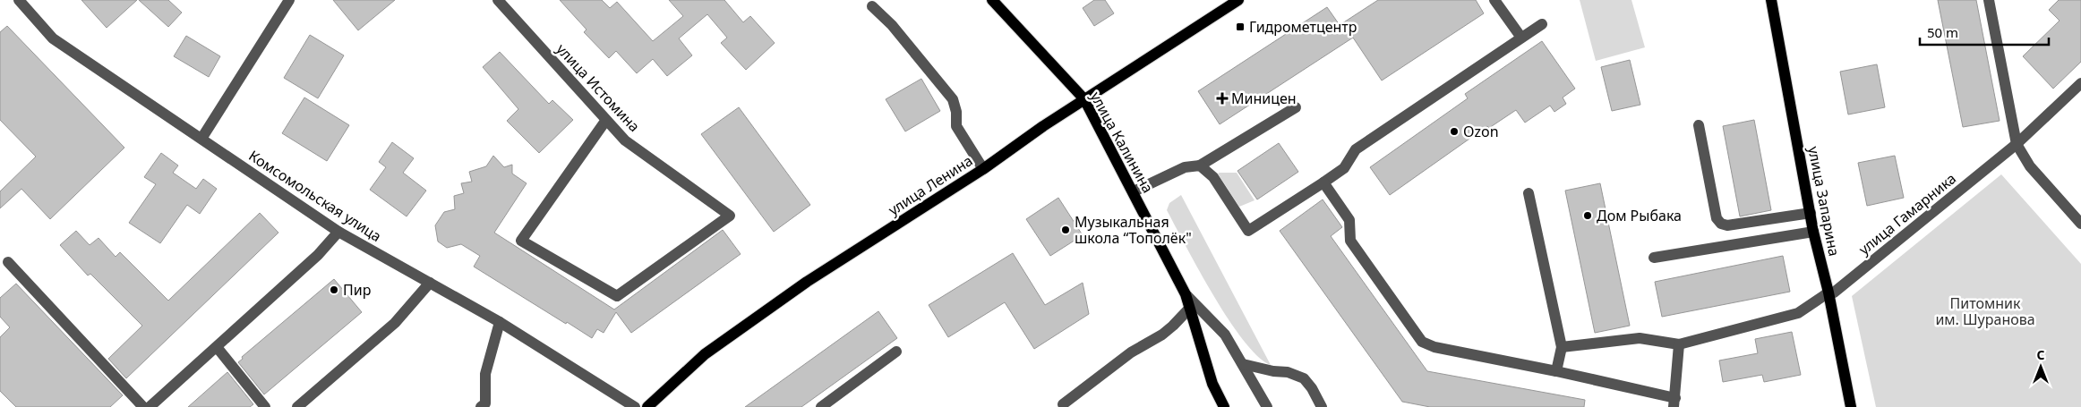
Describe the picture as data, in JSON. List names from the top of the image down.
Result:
{
  "streets": {
    "main road": ["улица Калинина", "улица Ленина", "улица Запарина"],
    "street": ["улица Истомина", "Комсомольская улица", "улица Гамарника"]
  },
  "crossings": [
    ["улица Калинина", "улица Ленина"],
    ["улица Запарина", "улица Гамарника"]
  ],
  "parks": ["Питомник им. Шуранова"],
  "places": {
    "transit": ["Гидрометцентр"],
    "health": ["Миницен"],
    "other": [
      "Ozon",
      "Дом Рыбака",
      "Музыкальная школа “Тополёк\"",
      "Пир"
    ]
  },
  "scale_bar": "50 m",
  "north": "top"
}
